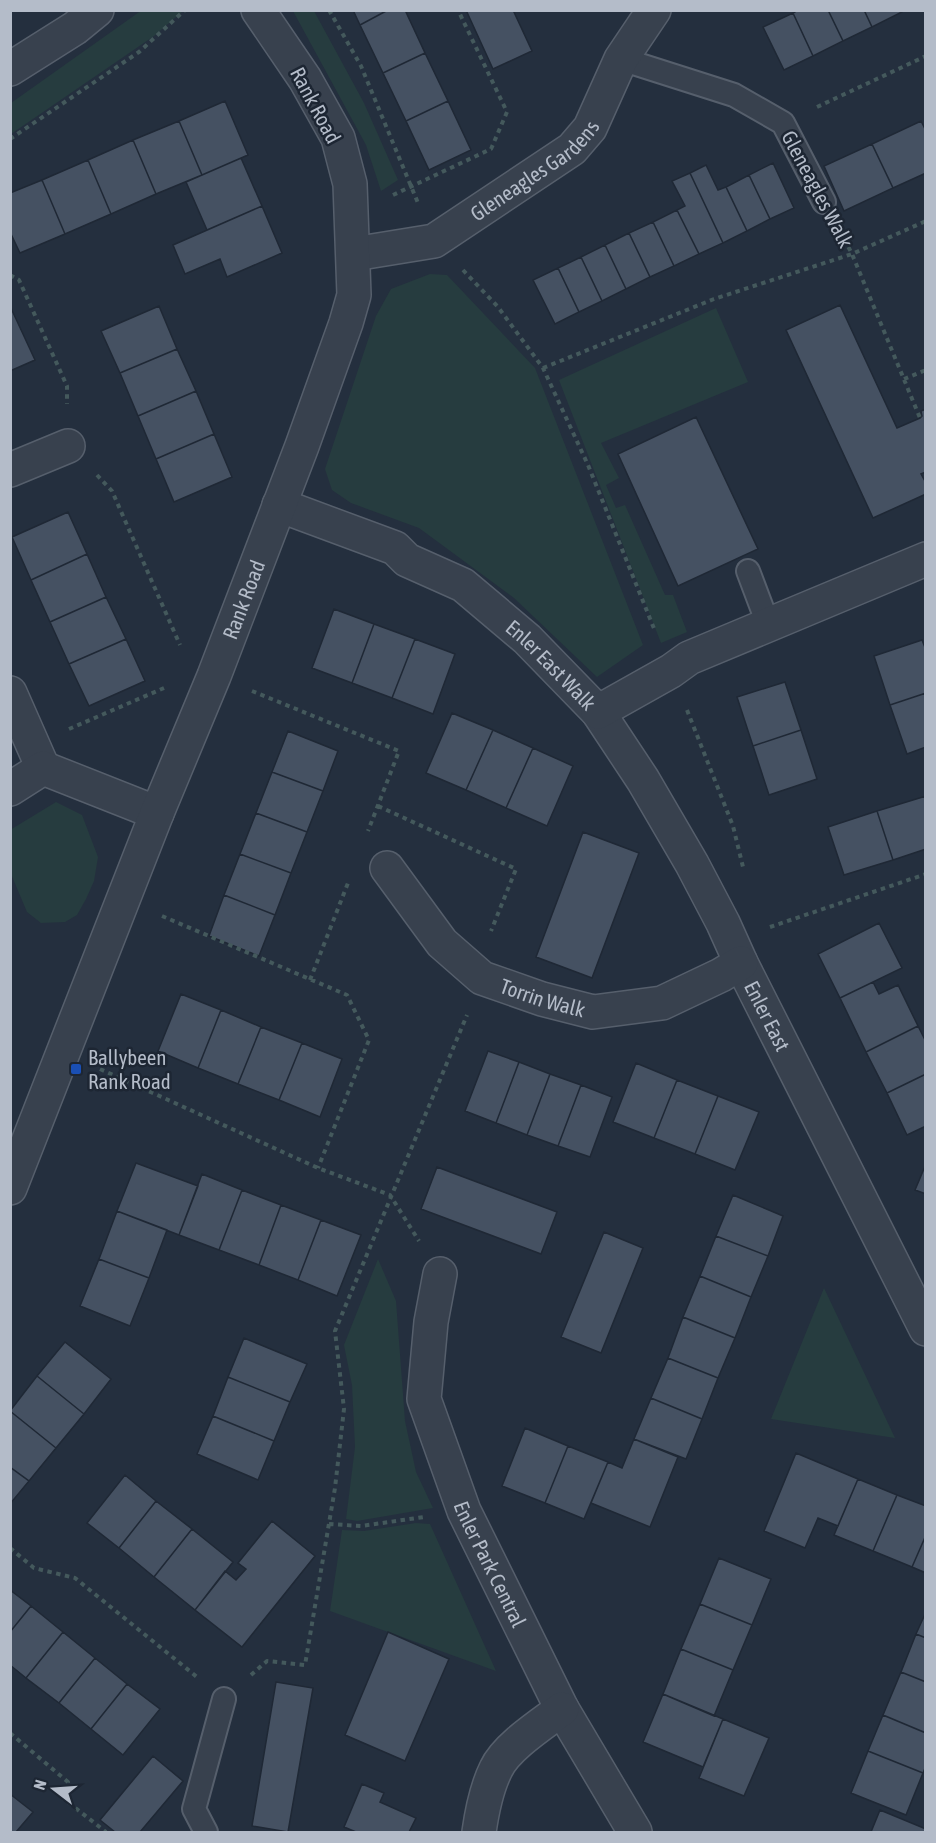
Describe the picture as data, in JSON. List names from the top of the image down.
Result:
{
  "streets": {
    "street": [
      "Rank Road",
      "Gleneagles Gardens",
      "Enler East Walk",
      "Torrin Walk",
      "Enler East",
      "Enler Park Central"
    ],
    "lane": ["Gleneagles Walk"]
  },
  "crossings": [
    ["Rank Road", "Gleneagles Gardens"],
    ["Rank Road", "Enler East Walk"],
    ["Gleneagles Gardens", "Gleneagles Walk"],
    ["Enler East Walk", "Enler East"],
    ["Torrin Walk", "Enler East"]
  ],
  "places": {
    "transit": ["Ballybeen Rank Road"]
  },
  "north": "left"
}
